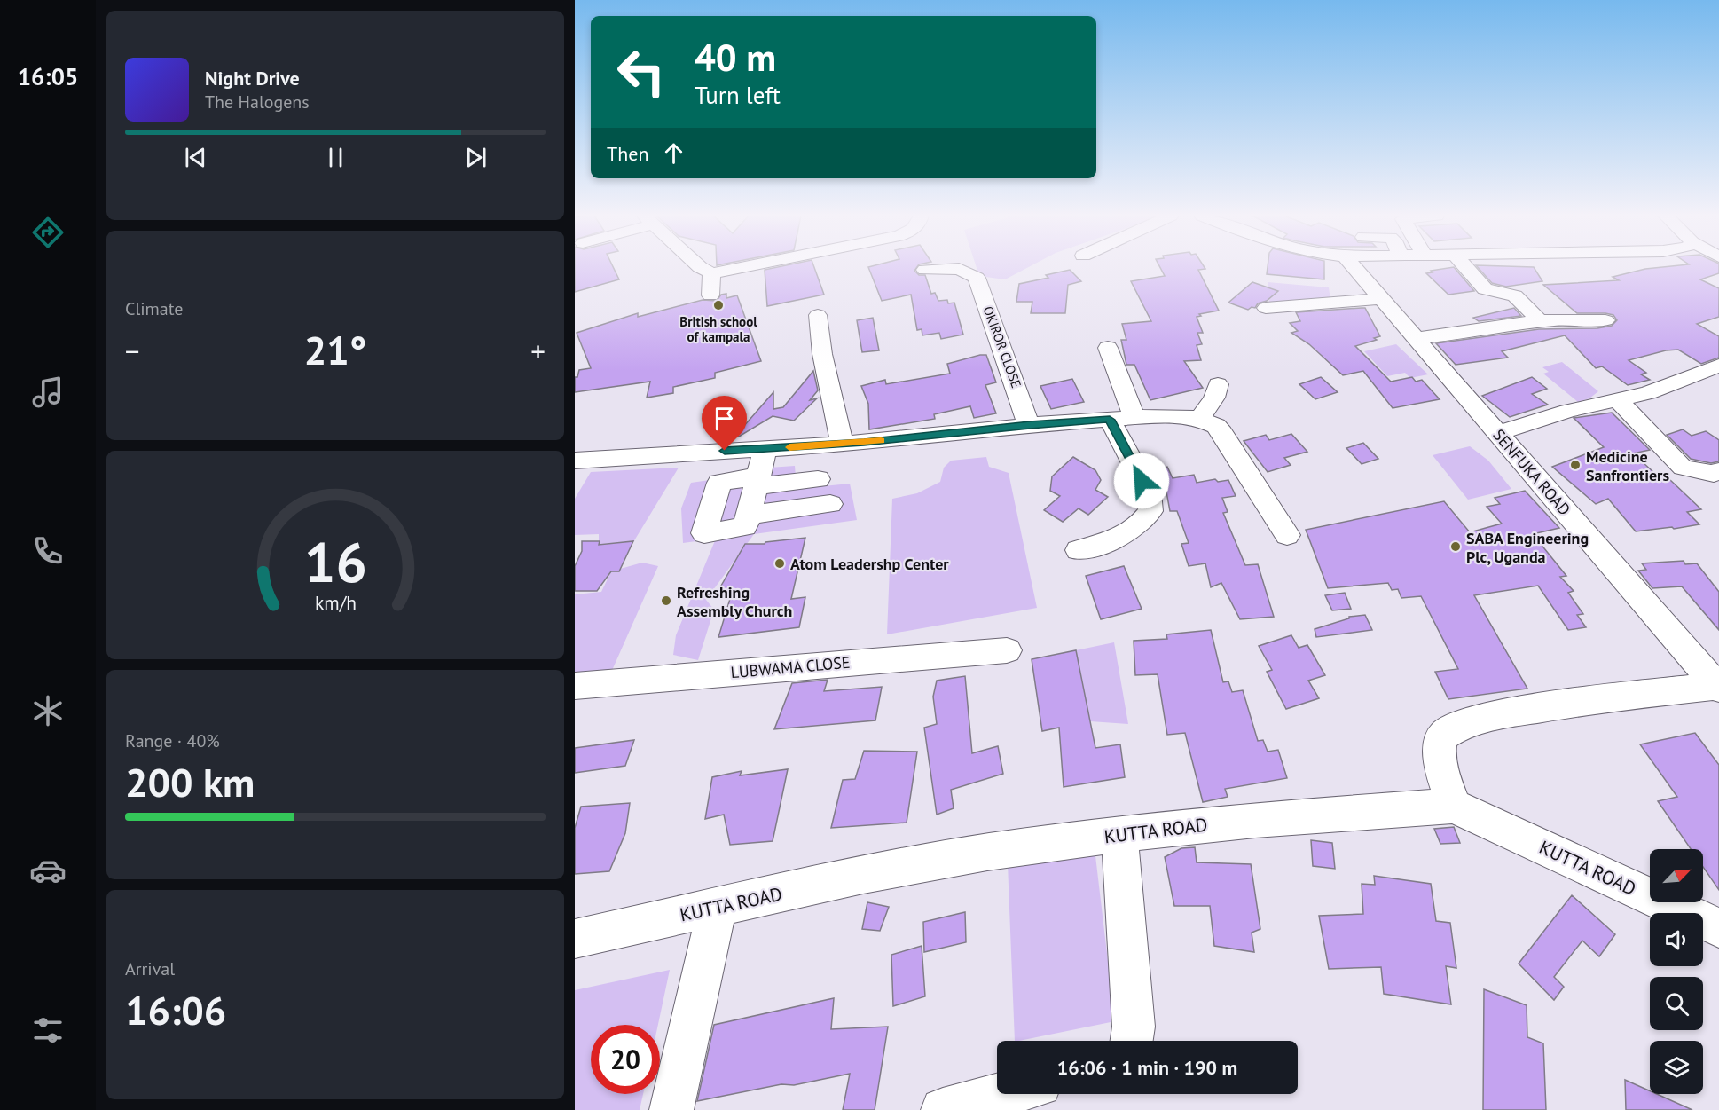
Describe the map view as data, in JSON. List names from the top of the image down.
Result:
{
  "streets": {
    "street": [
      "OKIROR CLOSE",
      "SENFUKA ROAD",
      "LUBWAMA CLOSE",
      "KUTTA ROAD"
    ]
  },
  "places": [
    "British school of kampala",
    "Medicine Sanfrontiers",
    "SABA Engineering Plc, Uganda",
    "Atom Leadershp Center",
    "Refreshing Assembly Church"
  ],
  "north": "top right",
  "page": {
    "tabs": "16:05",
    "turn": ["40 m", "Turn left"],
    "song": ["Night Drive", "The Halogens"],
    "then": "Then",
    "tile": [
      "Climate",
      ["Range · 40%", "200 km"],
      ["Arrival", "16:06"]
    ],
    "heat": ["−", "21°", "+"],
    "limit": "20",
    "trip": "16:06 · 1 min · 190 m",
    "gauge": ["16", "km/h"]
  }
}
